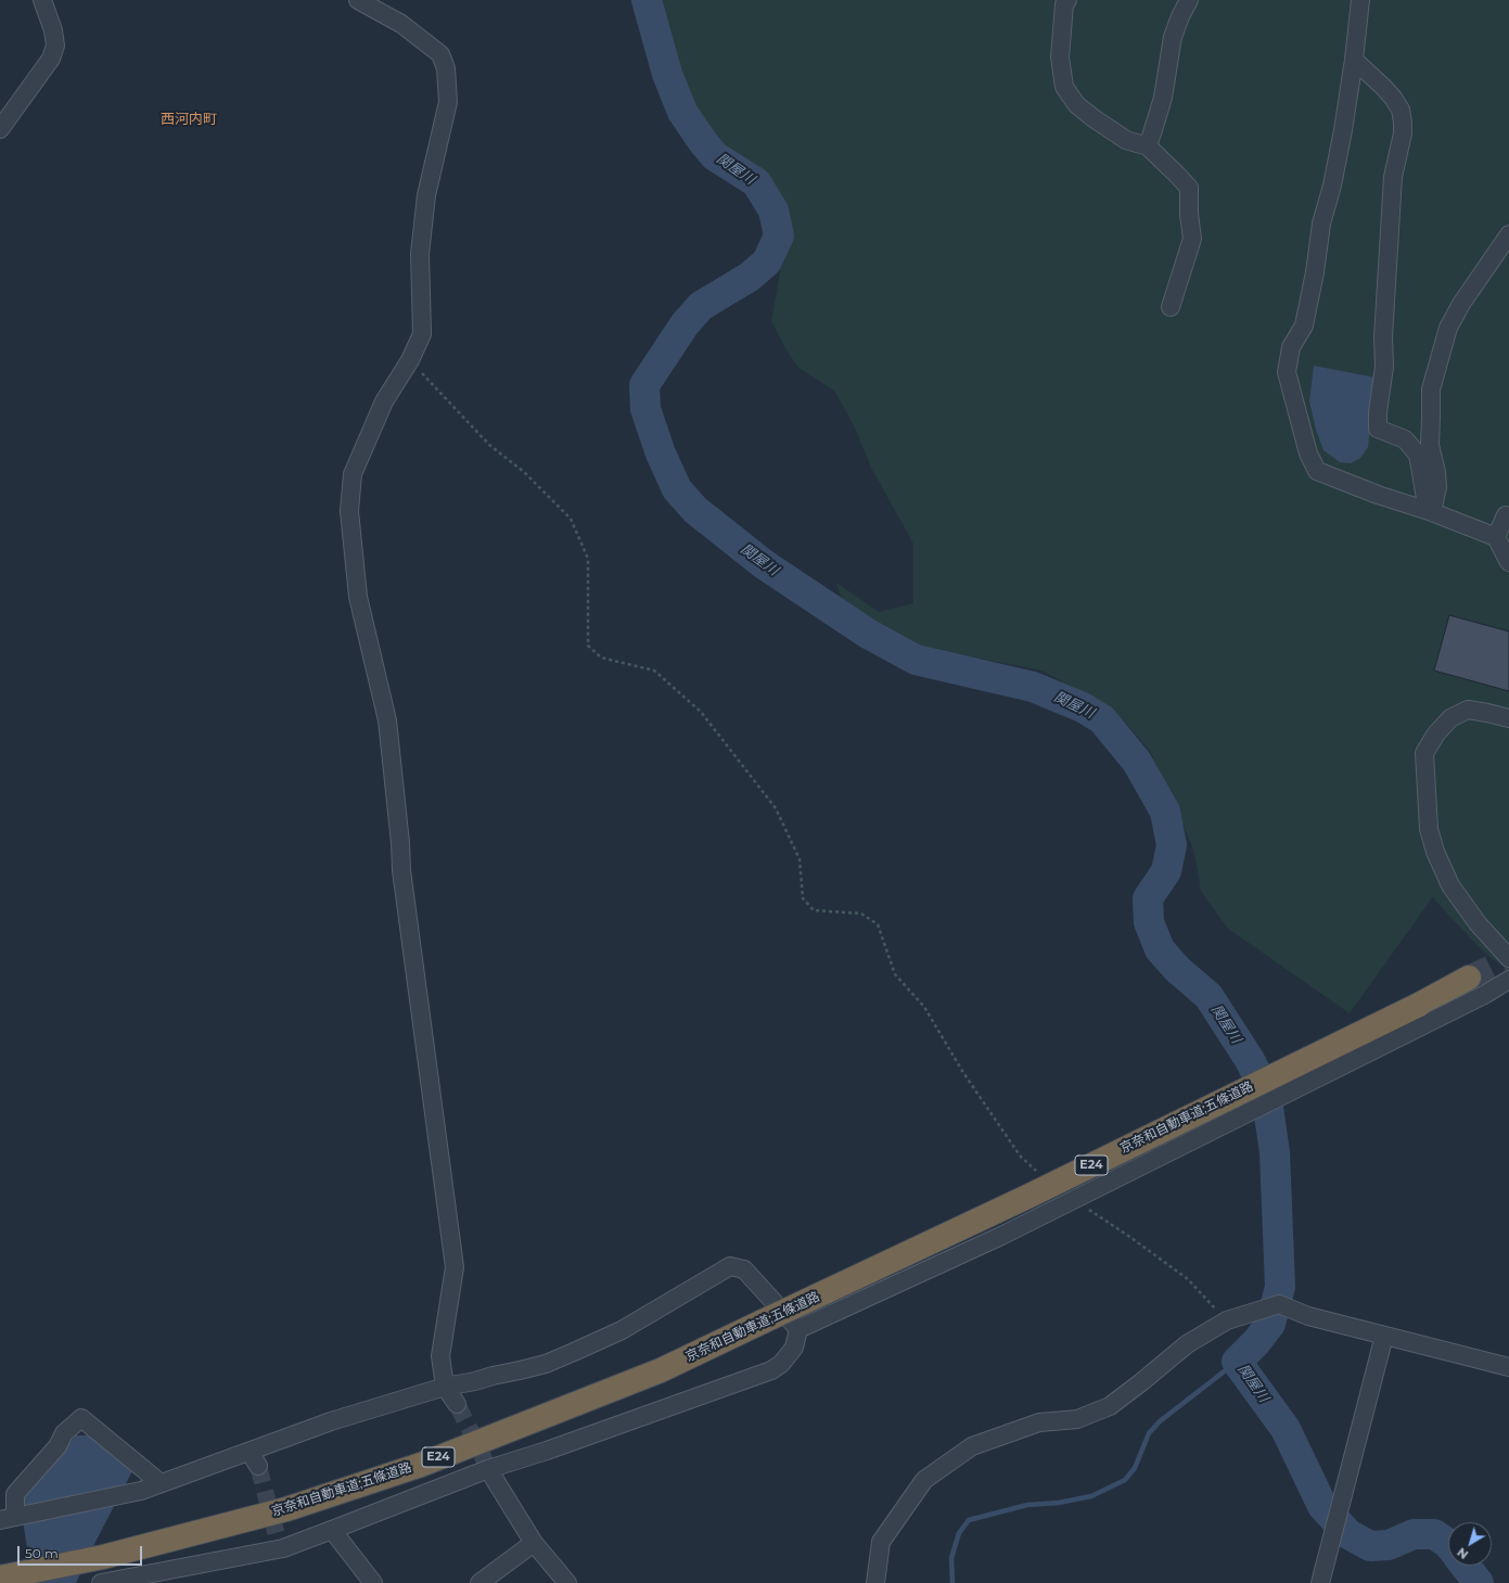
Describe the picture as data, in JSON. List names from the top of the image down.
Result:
{
  "streets": {
    "highway": ["京奈和自動車道;五條道路", "E24"]
  },
  "districts": ["西河内町"],
  "water": ["関屋川"],
  "scale_bar": "50 m",
  "north": "bottom left"
}
